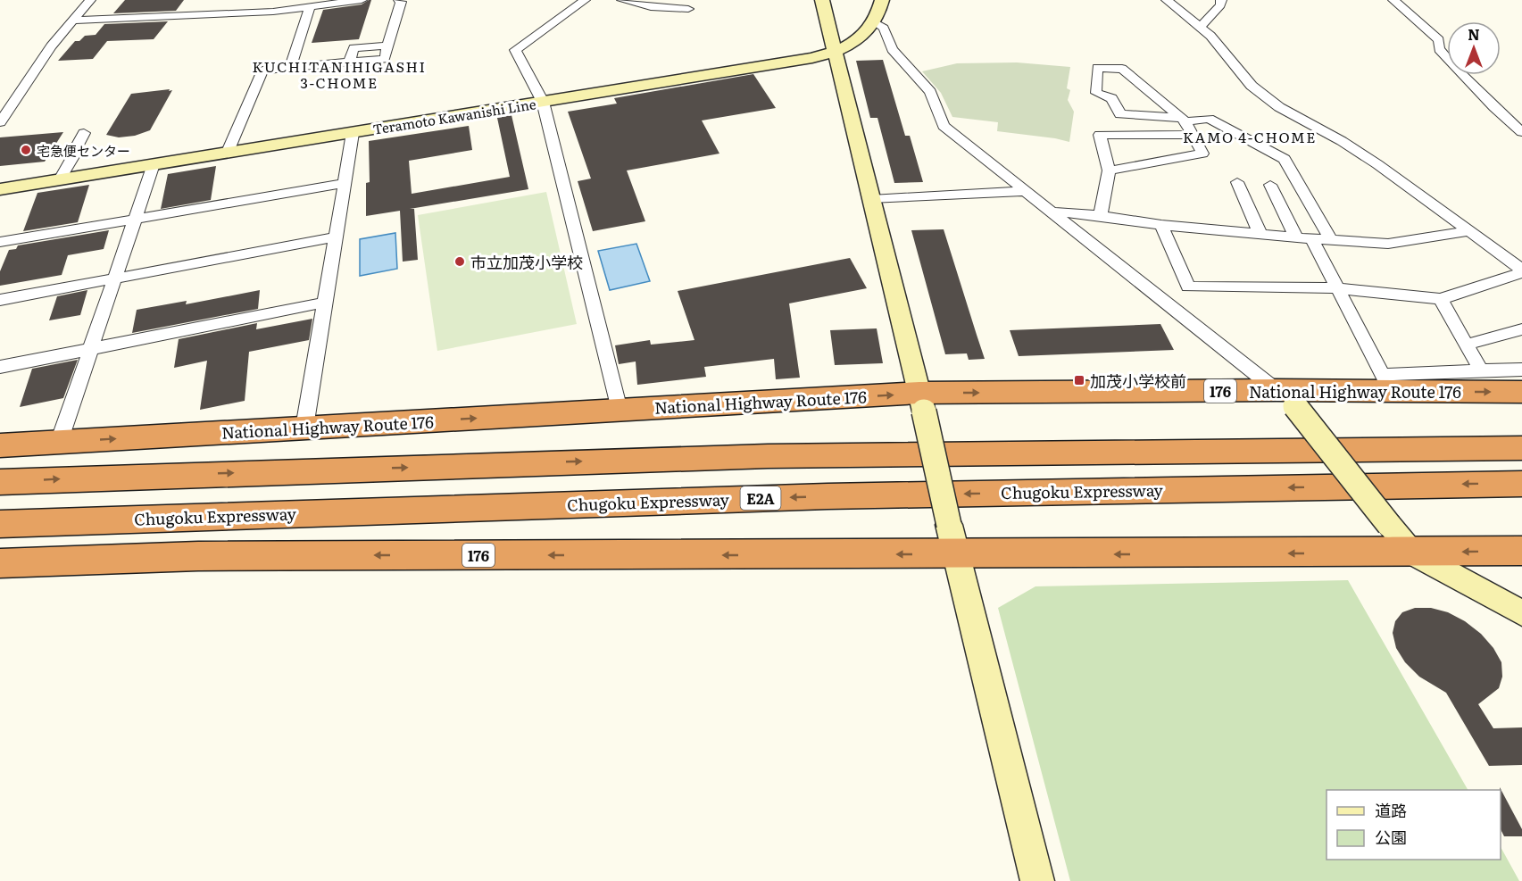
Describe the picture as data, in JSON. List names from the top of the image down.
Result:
{
  "streets": {
    "highway": [
      "176",
      "National Highway Route 176",
      "Chugoku Expressway",
      "E2A"
    ],
    "street": ["Teramoto Kawanishi Line"]
  },
  "districts": ["KUCHITANIHIGASHI 3-CHOME", "KAMO 4-CHOME"],
  "places": {
    "other": ["宅急便センター", "市立加茂小学校"],
    "transit": ["加茂小学校前"]
  },
  "legend": ["道路", "公園"],
  "north": "top"
}
